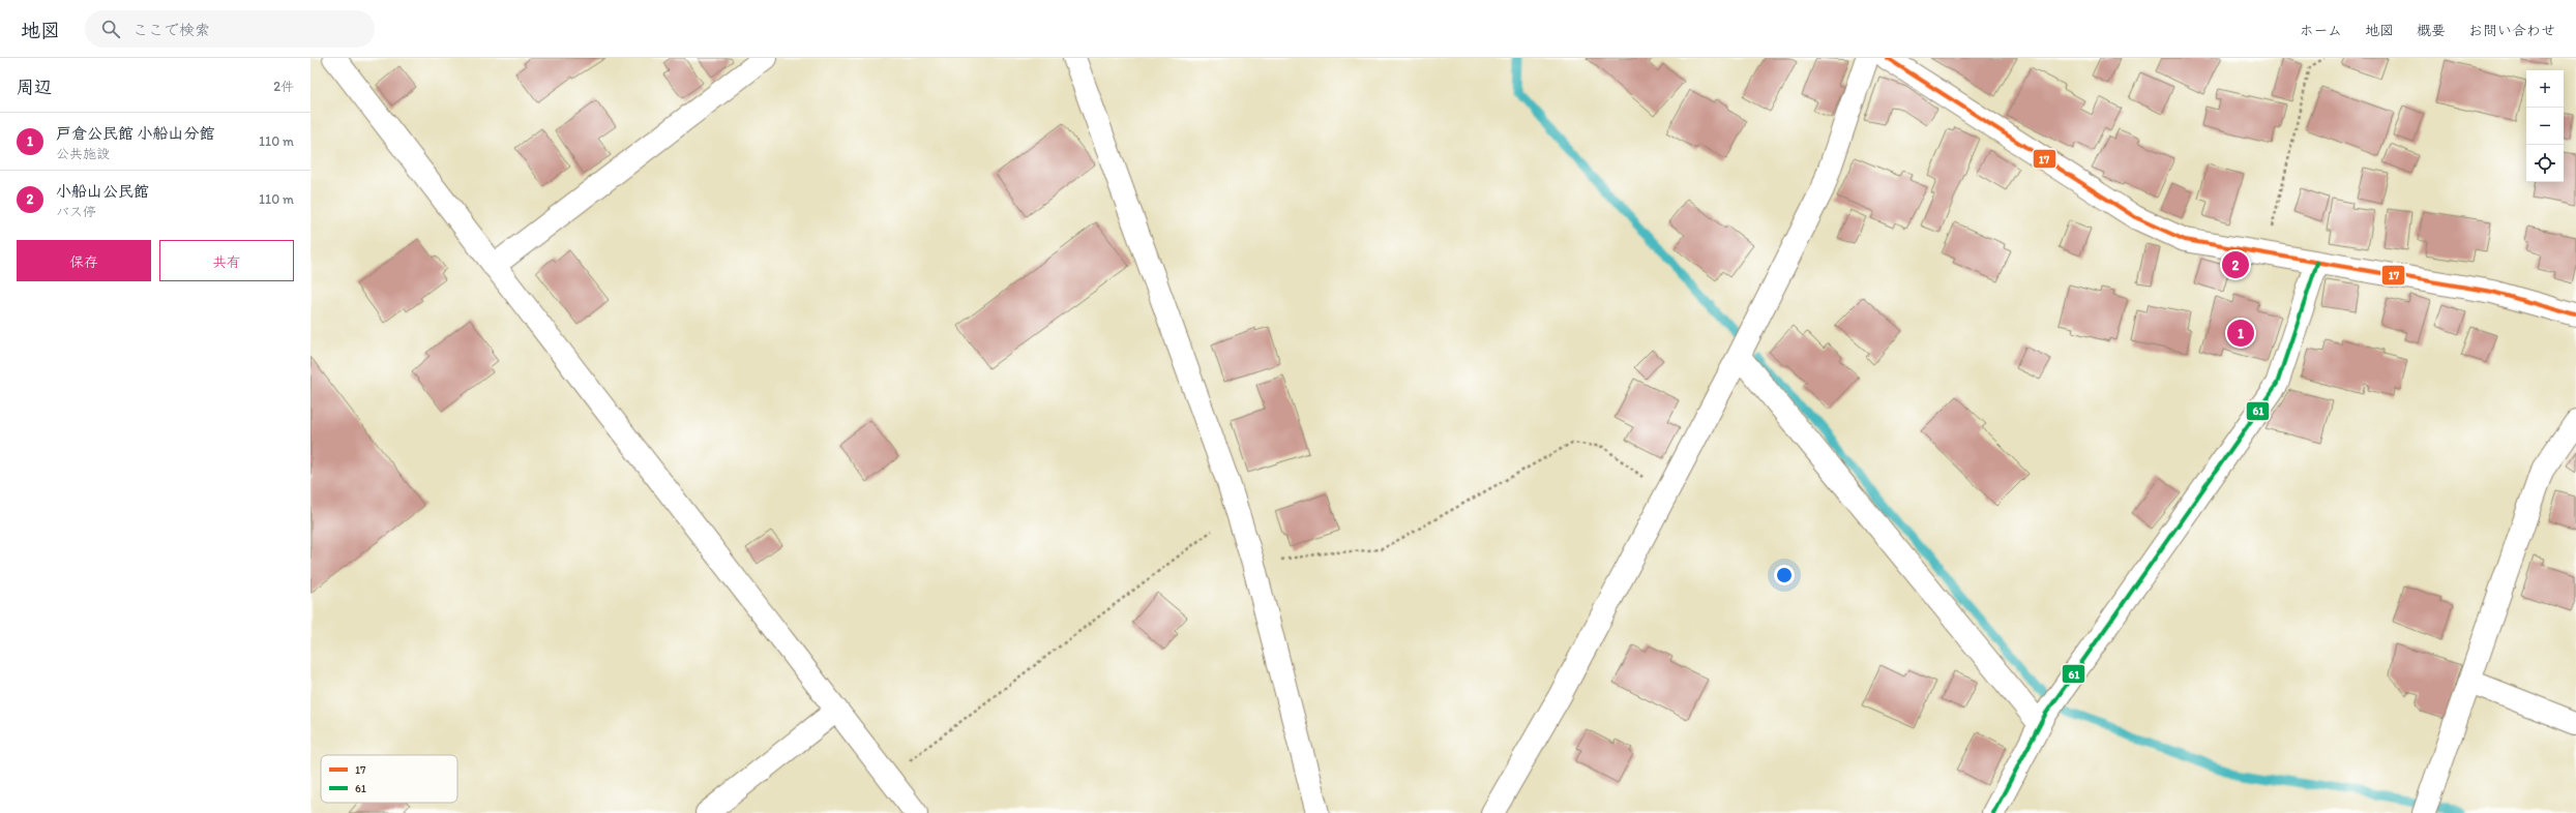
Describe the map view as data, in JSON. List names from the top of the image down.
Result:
{
  "lines": ["transit line 17", "transit line 61"],
  "legend": ["17", "61"],
  "page": {
    "header": "地図",
    "search": "ここで検索",
    "nav": [
      "ホーム",
      "地図",
      "概要",
      "お問い合わせ"
    ],
    "heading": ["周辺", "2件"],
    "map_buttons": ["+", "−"],
    "list": [
      {
        "mark": "1",
        "name": "戸倉公民館 小船山分館",
        "note": "公共施設",
        "value": "110 m"
      },
      {
        "mark": "2",
        "name": "小船山公民館",
        "note": "バス停",
        "value": "110 m"
      }
    ],
    "buttons": ["保存", "共有"],
    "pins": ["2", "1"]
  }
}
